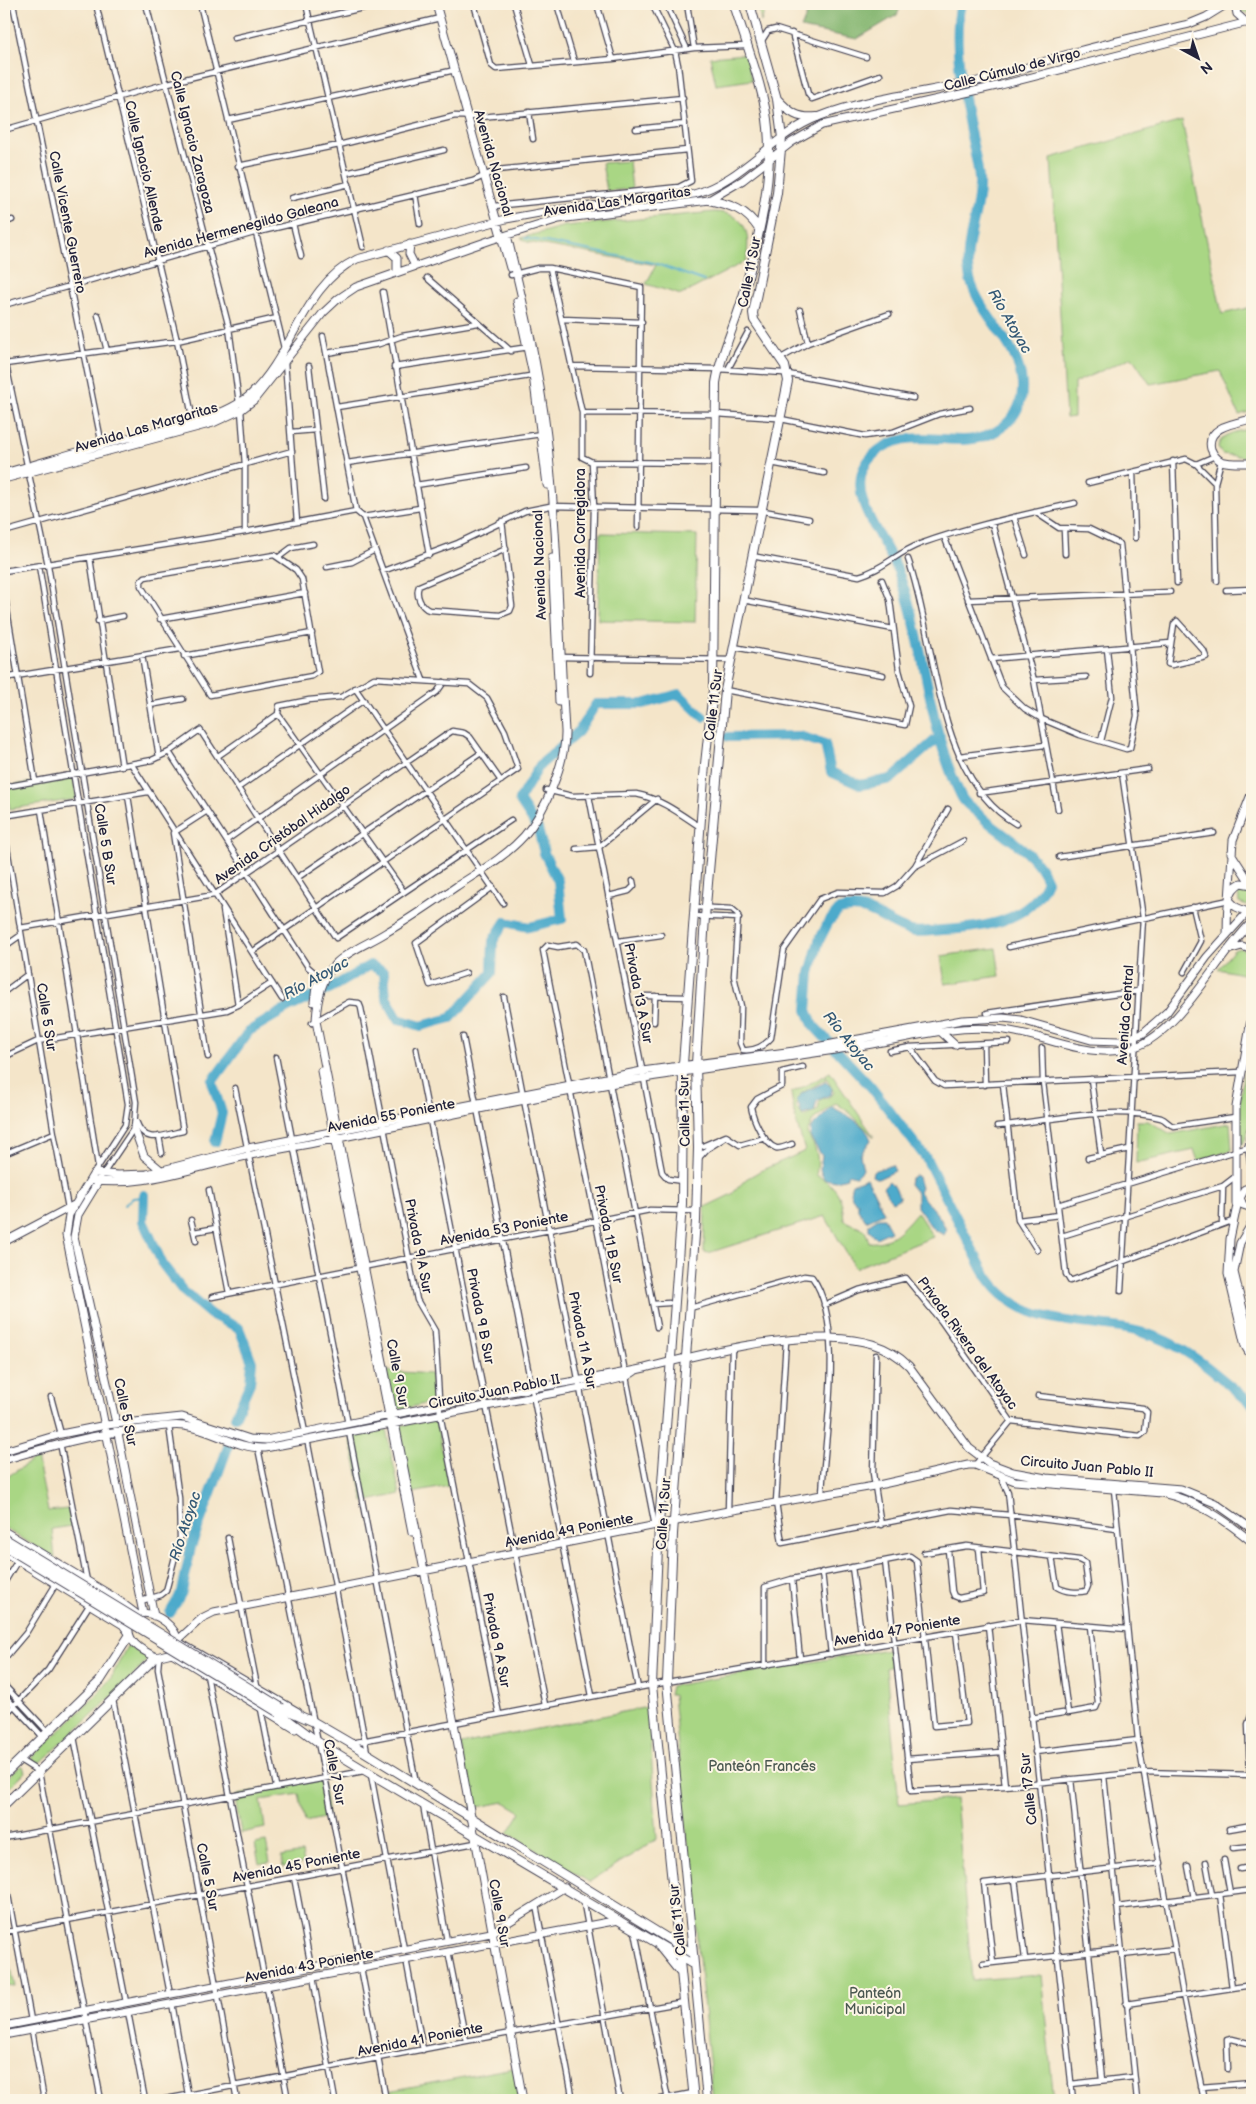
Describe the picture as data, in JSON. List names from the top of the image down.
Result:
{
  "streets": {
    "main road": [
      "Calle Cúmulo de Virgo",
      "Avenida Nacional",
      "Avenida Las Margaritas",
      "Calle 11 Sur",
      "Calle 5 Sur",
      "Avenida 55 Poniente",
      "Calle 9 Sur",
      "Circuito Juan Pablo II",
      "Avenida 49 Poniente",
      "Avenida 43 Poniente"
    ],
    "street": [
      "Calle Ignacio Zaragoza",
      "Calle Ignacio Allende",
      "Calle Vicente Guerrero",
      "Avenida Hermenegildo Galeana",
      "Avenida Corregidora",
      "Avenida Cristóbal Hidalgo",
      "Calle 5 B Sur",
      "Privada 13 A Sur",
      "Avenida Central",
      "Avenida 53 Poniente",
      "Privada 11 B Sur",
      "Privada 9 A Sur",
      "Privada 9 B Sur",
      "Privada 11 A Sur",
      "Privada Rivera del Atoyac",
      "Avenida 47 Poniente",
      "Calle 7 Sur",
      "Calle 17 Sur",
      "Avenida 45 Poniente",
      "Avenida 41 Poniente"
    ]
  },
  "crossings": [
    ["Calle Cúmulo de Virgo", "Avenida Las Margaritas"],
    ["Calle Cúmulo de Virgo", "Calle 11 Sur"],
    ["Calle Ignacio Zaragoza", "Avenida Las Margaritas"],
    ["Calle Ignacio Zaragoza", "Avenida Hermenegildo Galeana"],
    ["Avenida Nacional", "Avenida Las Margaritas"],
    ["Avenida Nacional", "Avenida Hermenegildo Galeana"],
    ["Avenida Nacional", "Privada 9 A Sur"],
    ["Avenida Nacional", "Calle 9 Sur"],
    ["Calle Ignacio Allende", "Avenida Las Margaritas"],
    ["Calle Ignacio Allende", "Avenida Hermenegildo Galeana"],
    ["Avenida Las Margaritas", "Calle Vicente Guerrero"],
    ["Avenida Las Margaritas", "Calle 11 Sur"],
    ["Avenida Las Margaritas", "Calle 5 B Sur"],
    ["Calle Vicente Guerrero", "Avenida Hermenegildo Galeana"],
    ["Calle 11 Sur", "Privada 13 A Sur"],
    ["Calle 11 Sur", "Avenida 55 Poniente"],
    ["Calle 11 Sur", "Avenida 53 Poniente"],
    ["Calle 11 Sur", "Privada 11 B Sur"],
    ["Calle 11 Sur", "Circuito Juan Pablo II"],
    ["Calle 11 Sur", "Avenida 49 Poniente"],
    ["Calle 11 Sur", "Avenida 47 Poniente"],
    ["Calle 11 Sur", "Avenida 41 Poniente"],
    ["Avenida Cristóbal Hidalgo", "Calle 5 B Sur"],
    ["Avenida Cristóbal Hidalgo", "Calle 5 Sur"],
    ["Calle 5 B Sur", "Avenida 55 Poniente"],
    ["Privada 13 A Sur", "Avenida 55 Poniente"],
    ["Calle 5 Sur", "Circuito Juan Pablo II"],
    ["Calle 5 Sur", "Avenida 49 Poniente"],
    ["Calle 5 Sur", "Avenida 45 Poniente"],
    ["Calle 5 Sur", "Avenida 43 Poniente"],
    ["Calle 5 Sur", "Avenida 41 Poniente"],
    ["Avenida 55 Poniente", "Privada 11 B Sur"],
    ["Avenida 55 Poniente", "Privada 9 A Sur"],
    ["Avenida 55 Poniente", "Privada 9 B Sur"],
    ["Avenida 55 Poniente", "Privada 11 A Sur"],
    ["Avenida 55 Poniente", "Calle 9 Sur"],
    ["Avenida 53 Poniente", "Privada 11 B Sur"],
    ["Avenida 53 Poniente", "Privada 9 A Sur"],
    ["Avenida 53 Poniente", "Privada 9 B Sur"],
    ["Avenida 53 Poniente", "Privada 11 A Sur"],
    ["Avenida 53 Poniente", "Calle 9 Sur"],
    ["Privada 11 B Sur", "Circuito Juan Pablo II"],
    ["Privada 11 B Sur", "Avenida 49 Poniente"],
    ["Privada 9 A Sur", "Calle 9 Sur"],
    ["Privada 9 A Sur", "Circuito Juan Pablo II"],
    ["Privada 9 A Sur", "Avenida 49 Poniente"],
    ["Privada 9 A Sur", "Avenida 47 Poniente"],
    ["Privada 9 B Sur", "Circuito Juan Pablo II"],
    ["Privada 9 B Sur", "Avenida 49 Poniente"],
    ["Privada 9 B Sur", "Avenida 47 Poniente"],
    ["Privada 11 A Sur", "Circuito Juan Pablo II"],
    ["Privada 11 A Sur", "Avenida 49 Poniente"],
    ["Privada 11 A Sur", "Avenida 47 Poniente"],
    ["Calle 9 Sur", "Circuito Juan Pablo II"],
    ["Calle 9 Sur", "Avenida 49 Poniente"],
    ["Calle 9 Sur", "Avenida 47 Poniente"],
    ["Calle 9 Sur", "Avenida 45 Poniente"],
    ["Calle 9 Sur", "Avenida 43 Poniente"],
    ["Calle 9 Sur", "Avenida 41 Poniente"],
    ["Circuito Juan Pablo II", "Avenida 49 Poniente"],
    ["Circuito Juan Pablo II", "Calle 7 Sur"],
    ["Circuito Juan Pablo II", "Calle 17 Sur"],
    ["Avenida 49 Poniente", "Calle 7 Sur"],
    ["Avenida 47 Poniente", "Calle 17 Sur"],
    ["Calle 7 Sur", "Avenida 45 Poniente"],
    ["Calle 7 Sur", "Avenida 43 Poniente"],
    ["Calle 7 Sur", "Avenida 41 Poniente"]
  ],
  "water": ["Río Atoyac"],
  "parks": ["Panteón Francés", "Panteón Municipal"],
  "north": "bottom right"
}
